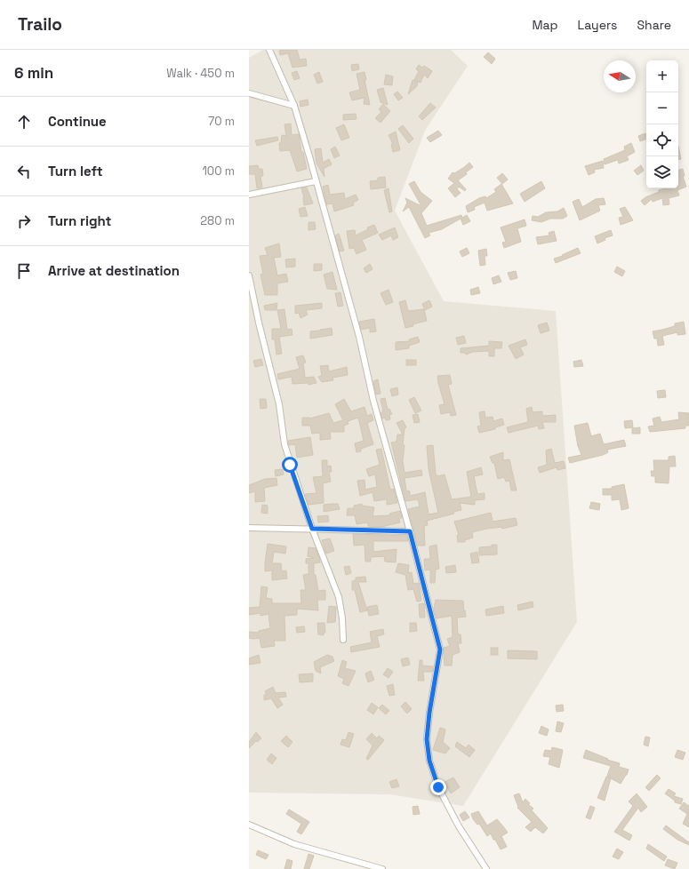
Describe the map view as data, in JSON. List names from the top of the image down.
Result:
{
  "north": "left",
  "page": {
    "header": "Trailo",
    "nav": ["Map", "Layers", "Share"],
    "heading": ["6 min", "Walk · 450 m"],
    "map_buttons": ["+", "−"],
    "list": [
      ["Continue", "70 m"],
      ["Turn left", "100 m"],
      ["Turn right", "280 m"],
      "Arrive at destination"
    ]
  }
}
